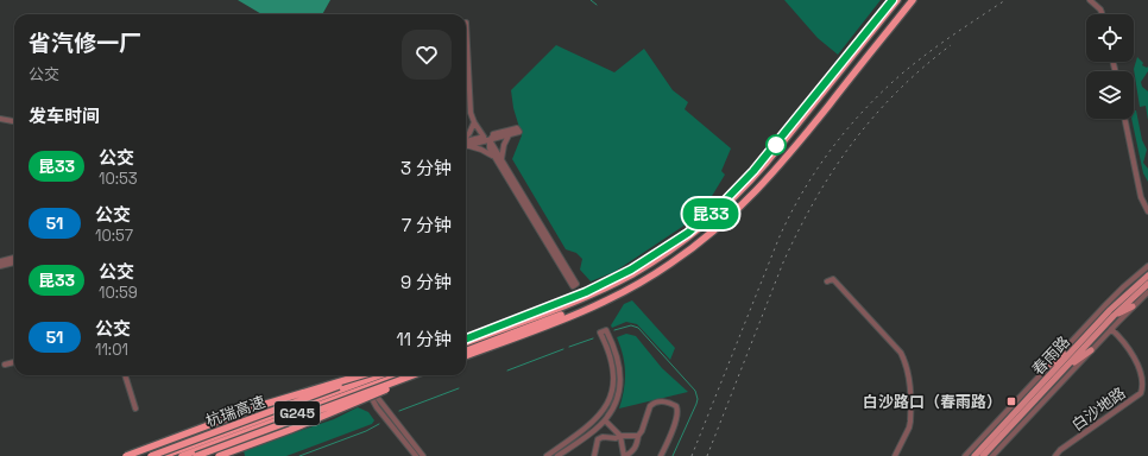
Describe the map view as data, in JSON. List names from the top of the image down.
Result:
{
  "streets": {
    "highway": ["杭瑞高速", "G245"],
    "main road": ["春雨路"],
    "street": ["白沙地路"]
  },
  "places": {
    "transit": ["白沙路口（春雨路）"]
  },
  "lines": ["bus line 昆33"],
  "page": {
    "on_map": "昆33",
    "heading": [
      ["省汽修一厂", "公交"],
      "发车时间"
    ],
    "list": [
      {
        "mark": "昆33",
        "name": "公交",
        "note": "10:53",
        "value": "3 分钟"
      },
      {
        "mark": "51",
        "name": "公交",
        "note": "10:57",
        "value": "7 分钟"
      },
      {
        "mark": "昆33",
        "name": "公交",
        "note": "10:59",
        "value": "9 分钟"
      },
      {
        "mark": "51",
        "name": "公交",
        "note": "11:01",
        "value": "11 分钟"
      }
    ]
  }
}
